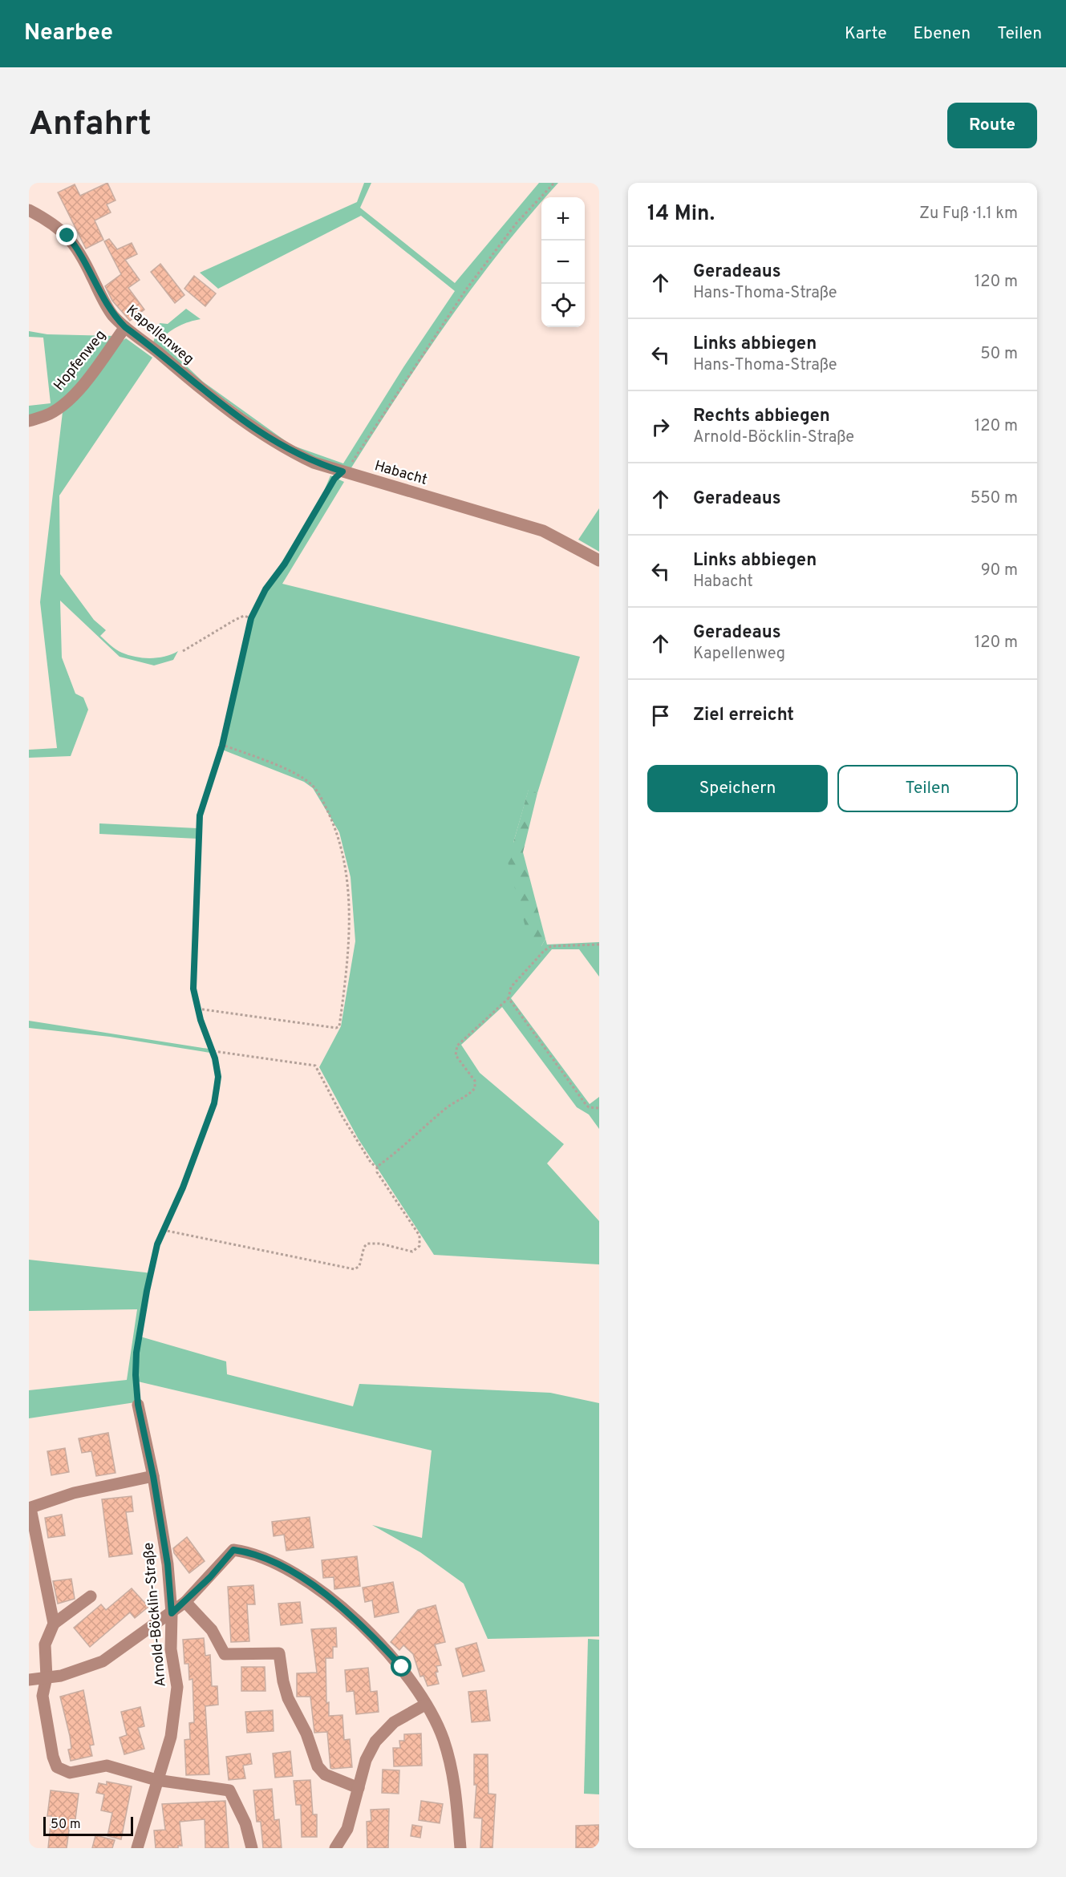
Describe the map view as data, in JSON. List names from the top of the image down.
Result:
{
  "streets": {
    "street": [
      "Kapellenweg",
      "Hopfenweg",
      "Habacht",
      "Arnold-Böcklin-Straße"
    ]
  },
  "crossings": [
    ["Kapellenweg", "Hopfenweg"],
    ["Kapellenweg", "Habacht"]
  ],
  "scale_bar": "50 m",
  "page": {
    "header": "Nearbee",
    "nav": ["Karte", "Ebenen", "Teilen"],
    "buttons": [
      "Route",
      ["Speichern", "Teilen"]
    ],
    "title": "Anfahrt",
    "heading": ["14 Min.", "Zu Fuß · 1.1 km"],
    "map_buttons": ["+", "−"],
    "list": [
      ["Geradeaus", "Hans-Thoma-Straße", "120 m"],
      ["Links abbiegen", "Hans-Thoma-Straße", "50 m"],
      ["Rechts abbiegen", "Arnold-Böcklin-Straße", "120 m"],
      ["Geradeaus", "550 m"],
      ["Links abbiegen", "Habacht", "90 m"],
      ["Geradeaus", "Kapellenweg", "120 m"],
      "Ziel erreicht"
    ],
    "scale": "50 m"
  }
}
